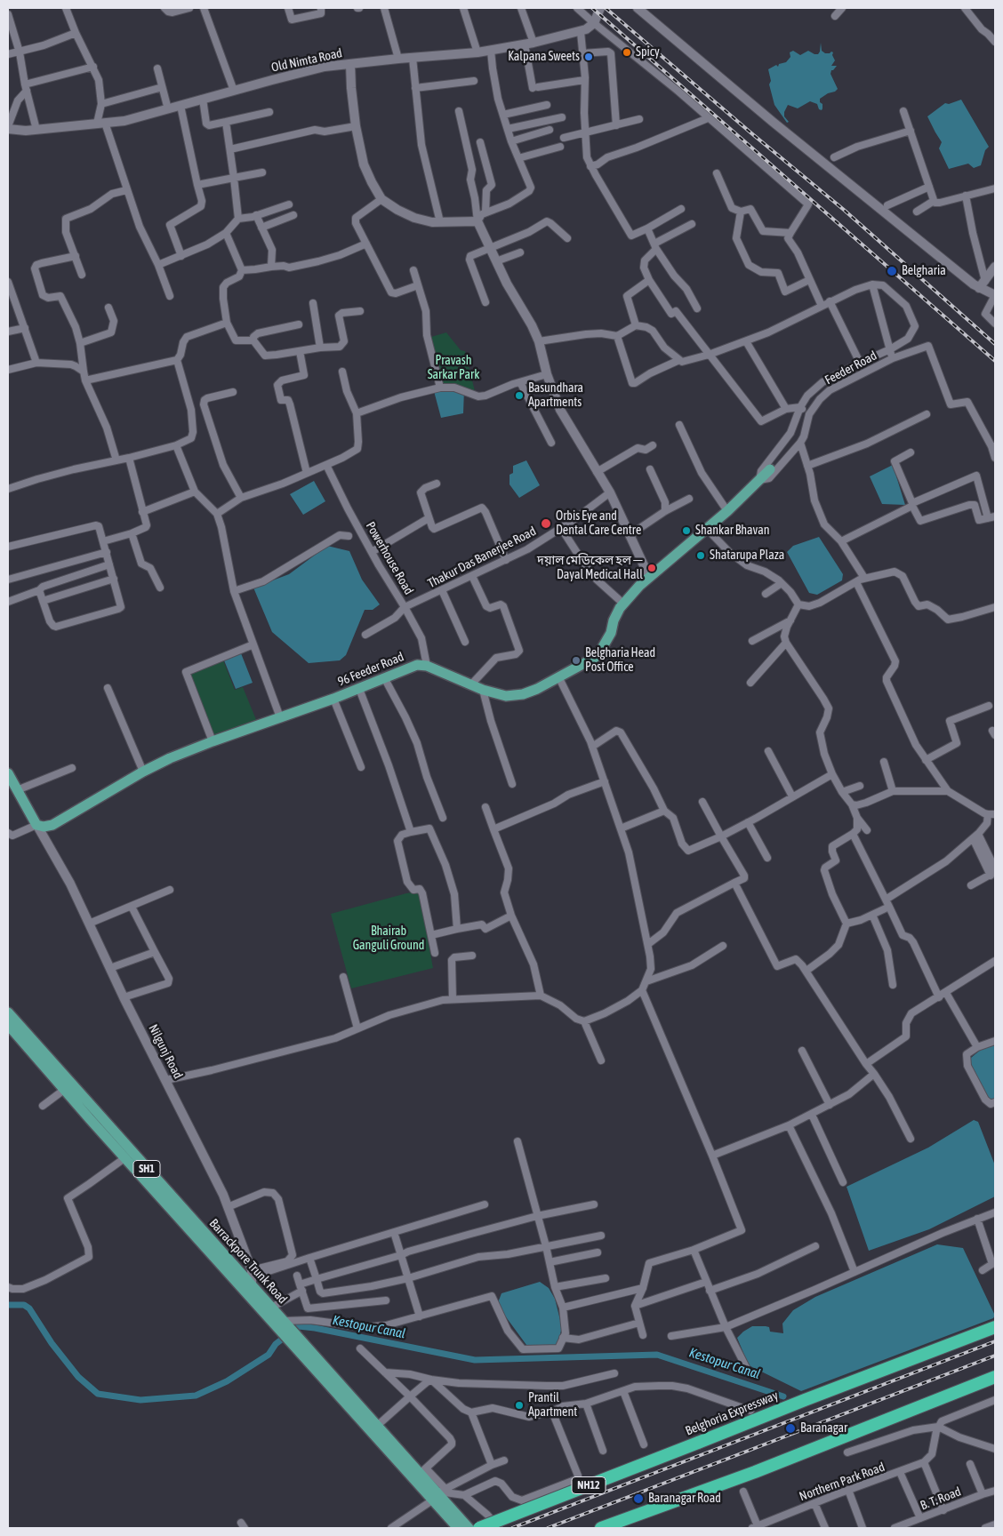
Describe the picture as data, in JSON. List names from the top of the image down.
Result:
{
  "streets": {
    "highway": ["Belghoria Expressway", "NH12"],
    "main road": ["96 Feeder Road", "SH1", "Barrackpore Trunk Road"],
    "street": [
      "Old Nimta Road",
      "Feeder Road",
      "Thakur Das Banerjee Road",
      "Powerhouse Road",
      "Nilgunj Road",
      "Northern Park Road",
      "B. T. Road"
    ]
  },
  "crossings": [
    ["Thakur Das Banerjee Road", "Powerhouse Road"],
    ["Powerhouse Road", "96 Feeder Road"],
    ["96 Feeder Road", "Nilgunj Road"],
    ["Nilgunj Road", "Barrackpore Trunk Road"]
  ],
  "water": ["Kestopur Canal"],
  "parks": ["Pravash Sarkar Park", "Bhairab Ganguli Ground"],
  "places": [
    "Spicy",
    "Kalpana Sweets",
    "Belgharia",
    "Basundhara Apartments",
    "Orbis Eye and Dental Care Centre",
    "Shankar Bhavan",
    "Shatarupa Plaza",
    "দয়াল মেডিকেল হল — Dayal Medical Hall",
    "Belgharia Head Post Office",
    "Prantil Apartment",
    "Baranagar",
    "Baranagar Road"
  ]
}
